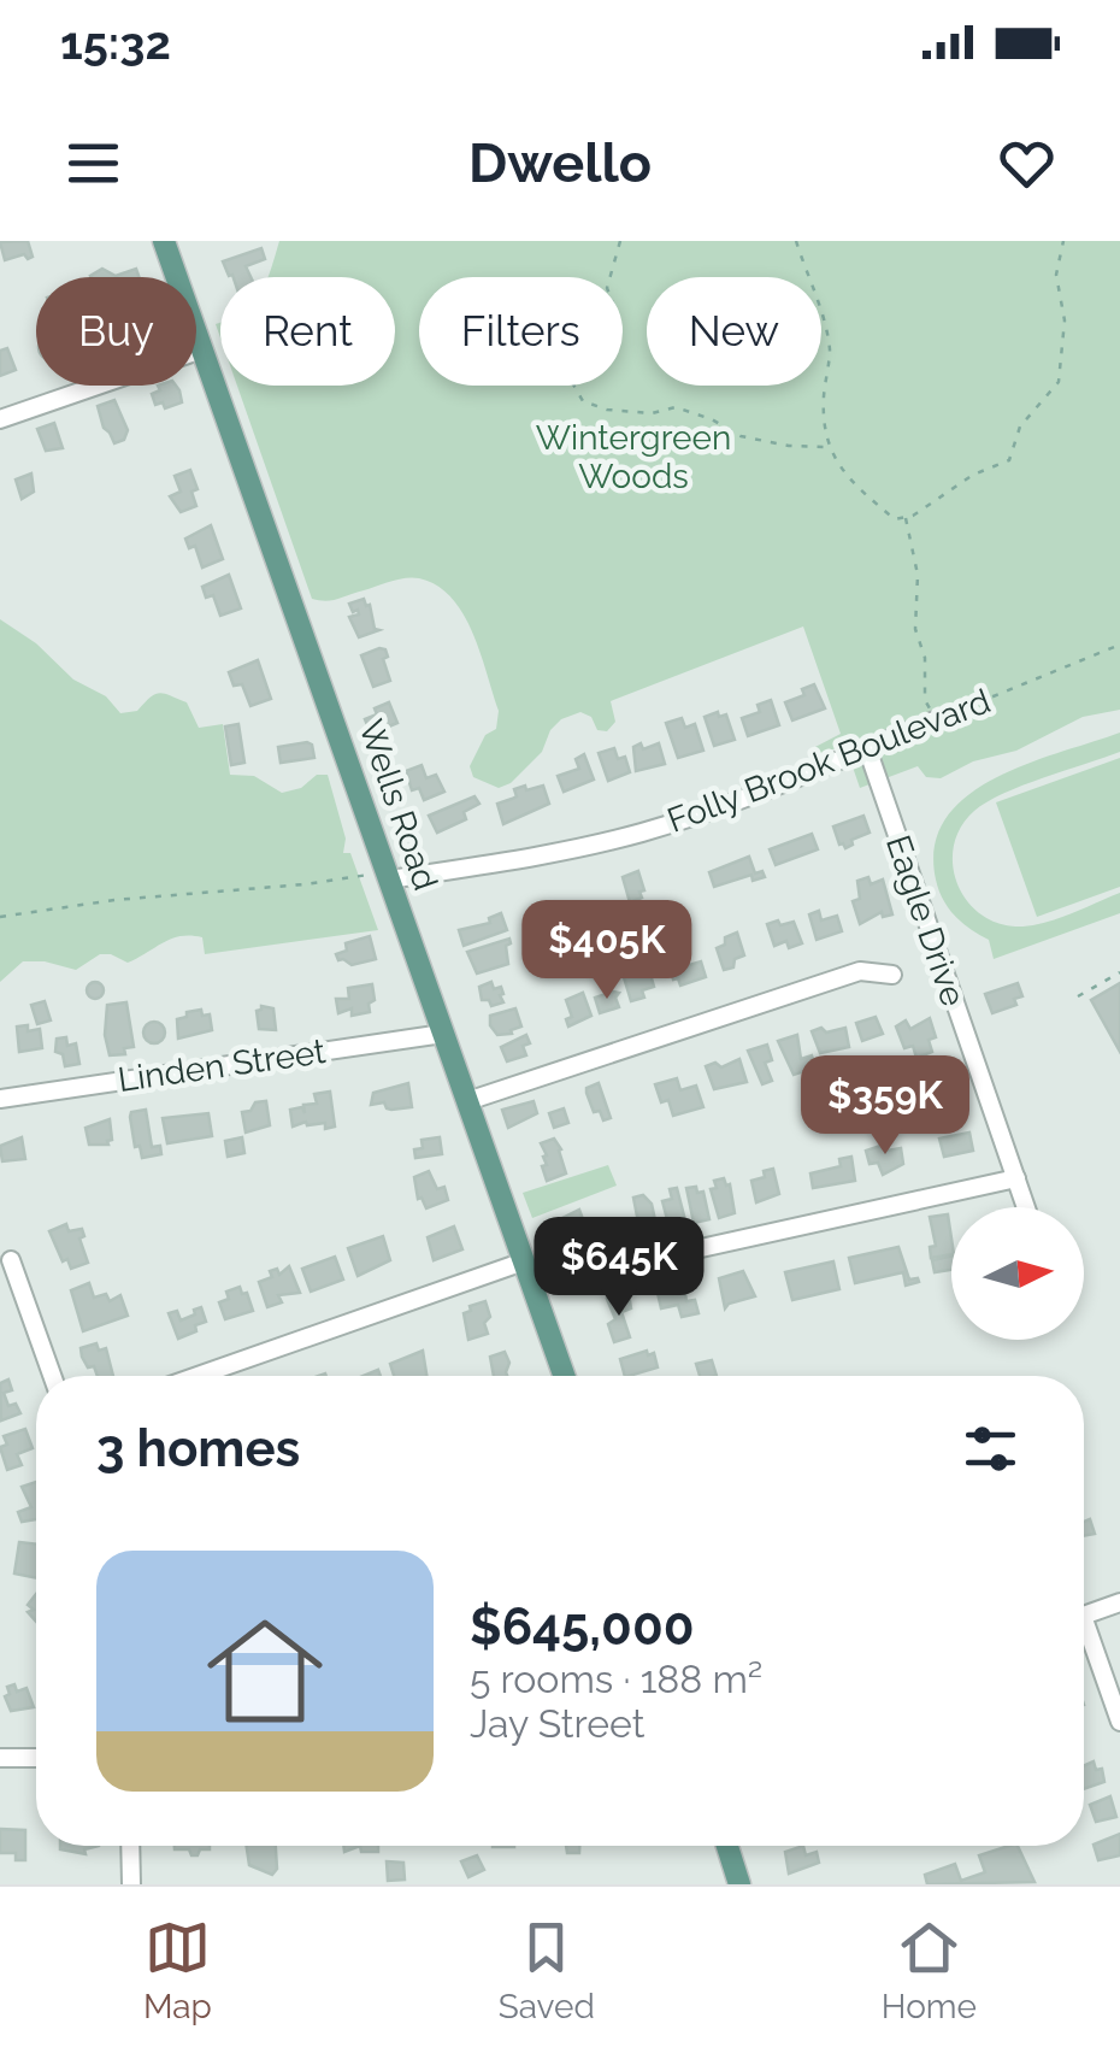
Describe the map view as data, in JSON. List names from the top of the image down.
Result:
{
  "streets": {
    "main road": ["Wells Road"],
    "street": ["Folly Brook Boulevard", "Eagle Drive", "Linden Street"]
  },
  "crossings": [
    ["Folly Brook Boulevard", "Wells Road"],
    ["Folly Brook Boulevard", "Eagle Drive"],
    ["Wells Road", "Linden Street"]
  ],
  "parks": ["Wintergreen Woods"],
  "north": "right",
  "page": {
    "status": "15:32",
    "header": "Dwello",
    "chip": [
      "Buy",
      "Rent",
      "Filters",
      "New"
    ],
    "price": ["$405K", "$359K", "$645K"],
    "heading": "3 homes",
    "list": [
      {
        "name": "$645,000",
        "note": "5 rooms · 188 m² · Jay Street"
      }
    ],
    "tabs": ["Map", "Saved", "Home"]
  }
}
